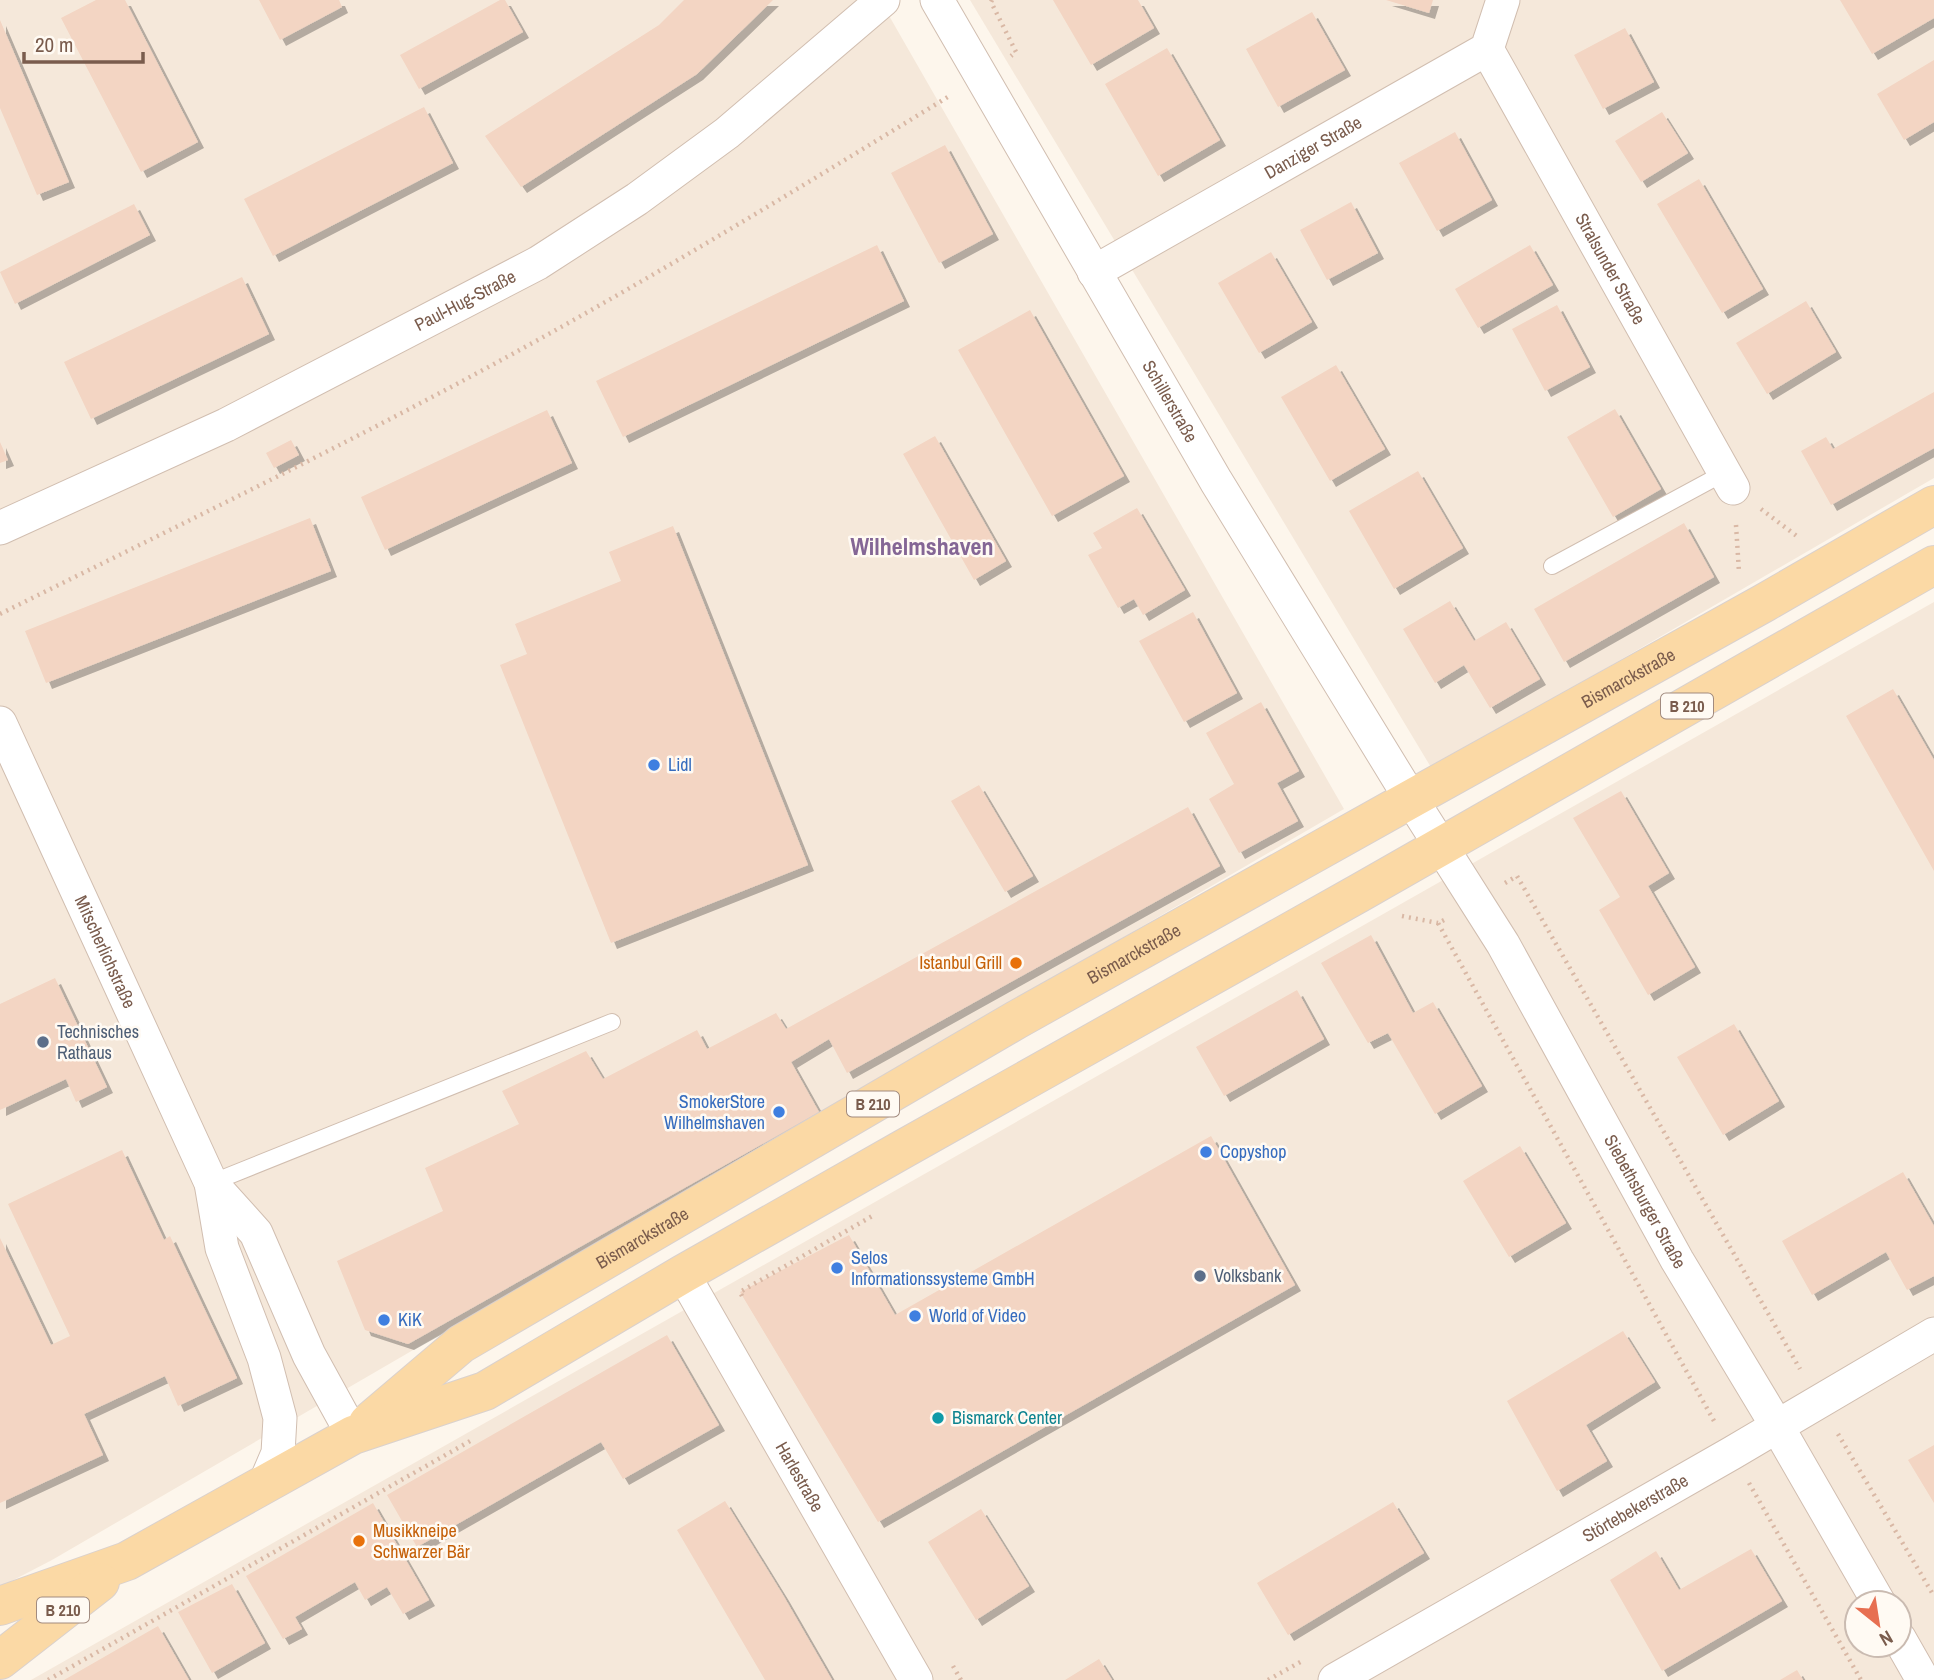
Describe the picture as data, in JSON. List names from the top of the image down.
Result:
{
  "streets": {
    "main road": ["Bismarckstraße", "B 210"],
    "street": [
      "Danziger Straße",
      "Stralsunder Straße",
      "Paul-Hug-Straße",
      "Schillerstraße",
      "Mitscherlichstraße",
      "Siebethsburger Straße",
      "Harlestraße",
      "Störtebekerstraße"
    ]
  },
  "crossings": [
    ["Danziger Straße", "Stralsunder Straße"],
    ["Danziger Straße", "Schillerstraße"],
    ["Schillerstraße", "Bismarckstraße"],
    ["Schillerstraße", "Siebethsburger Straße"],
    ["Bismarckstraße", "Mitscherlichstraße"],
    ["Bismarckstraße", "Siebethsburger Straße"],
    ["Bismarckstraße", "Harlestraße"],
    ["Siebethsburger Straße", "Störtebekerstraße"]
  ],
  "districts": ["Wilhelmshaven"],
  "places": [
    "Lidl",
    "Istanbul Grill",
    "Technisches Rathaus",
    "SmokerStore Wilhelmshaven",
    "Copyshop",
    "Selos Informationssysteme GmbH",
    "Volksbank",
    "World of Video",
    "KiK",
    "Bismarck Center",
    "Musikkneipe Schwarzer Bär"
  ],
  "scale_bar": "20 m",
  "north": "bottom right"
}
